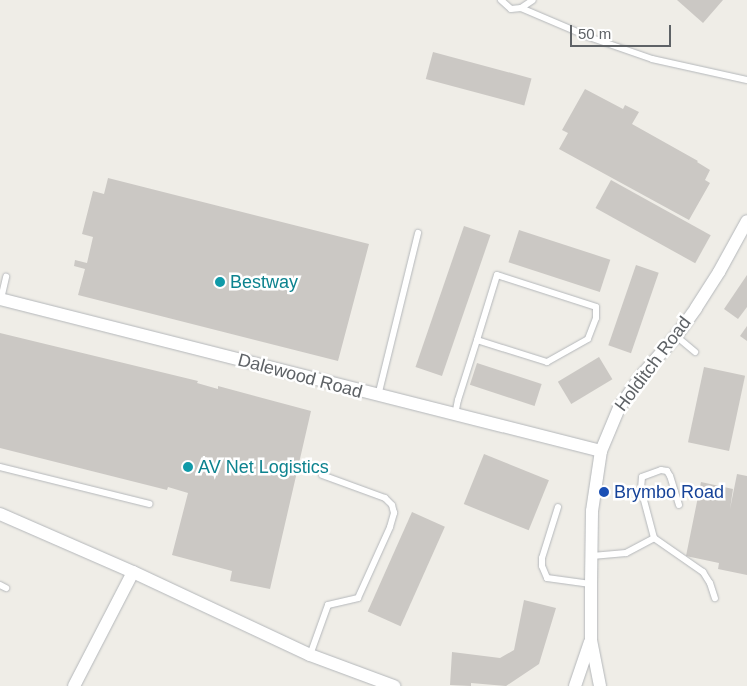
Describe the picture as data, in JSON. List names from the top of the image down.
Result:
{
  "streets": {
    "street": ["Holditch Road", "Dalewood Road"]
  },
  "crossings": [
    ["Holditch Road", "Dalewood Road"]
  ],
  "places": ["Bestway", "AV Net Logistics", "Brymbo Road"],
  "scale_bar": "50 m"
}
